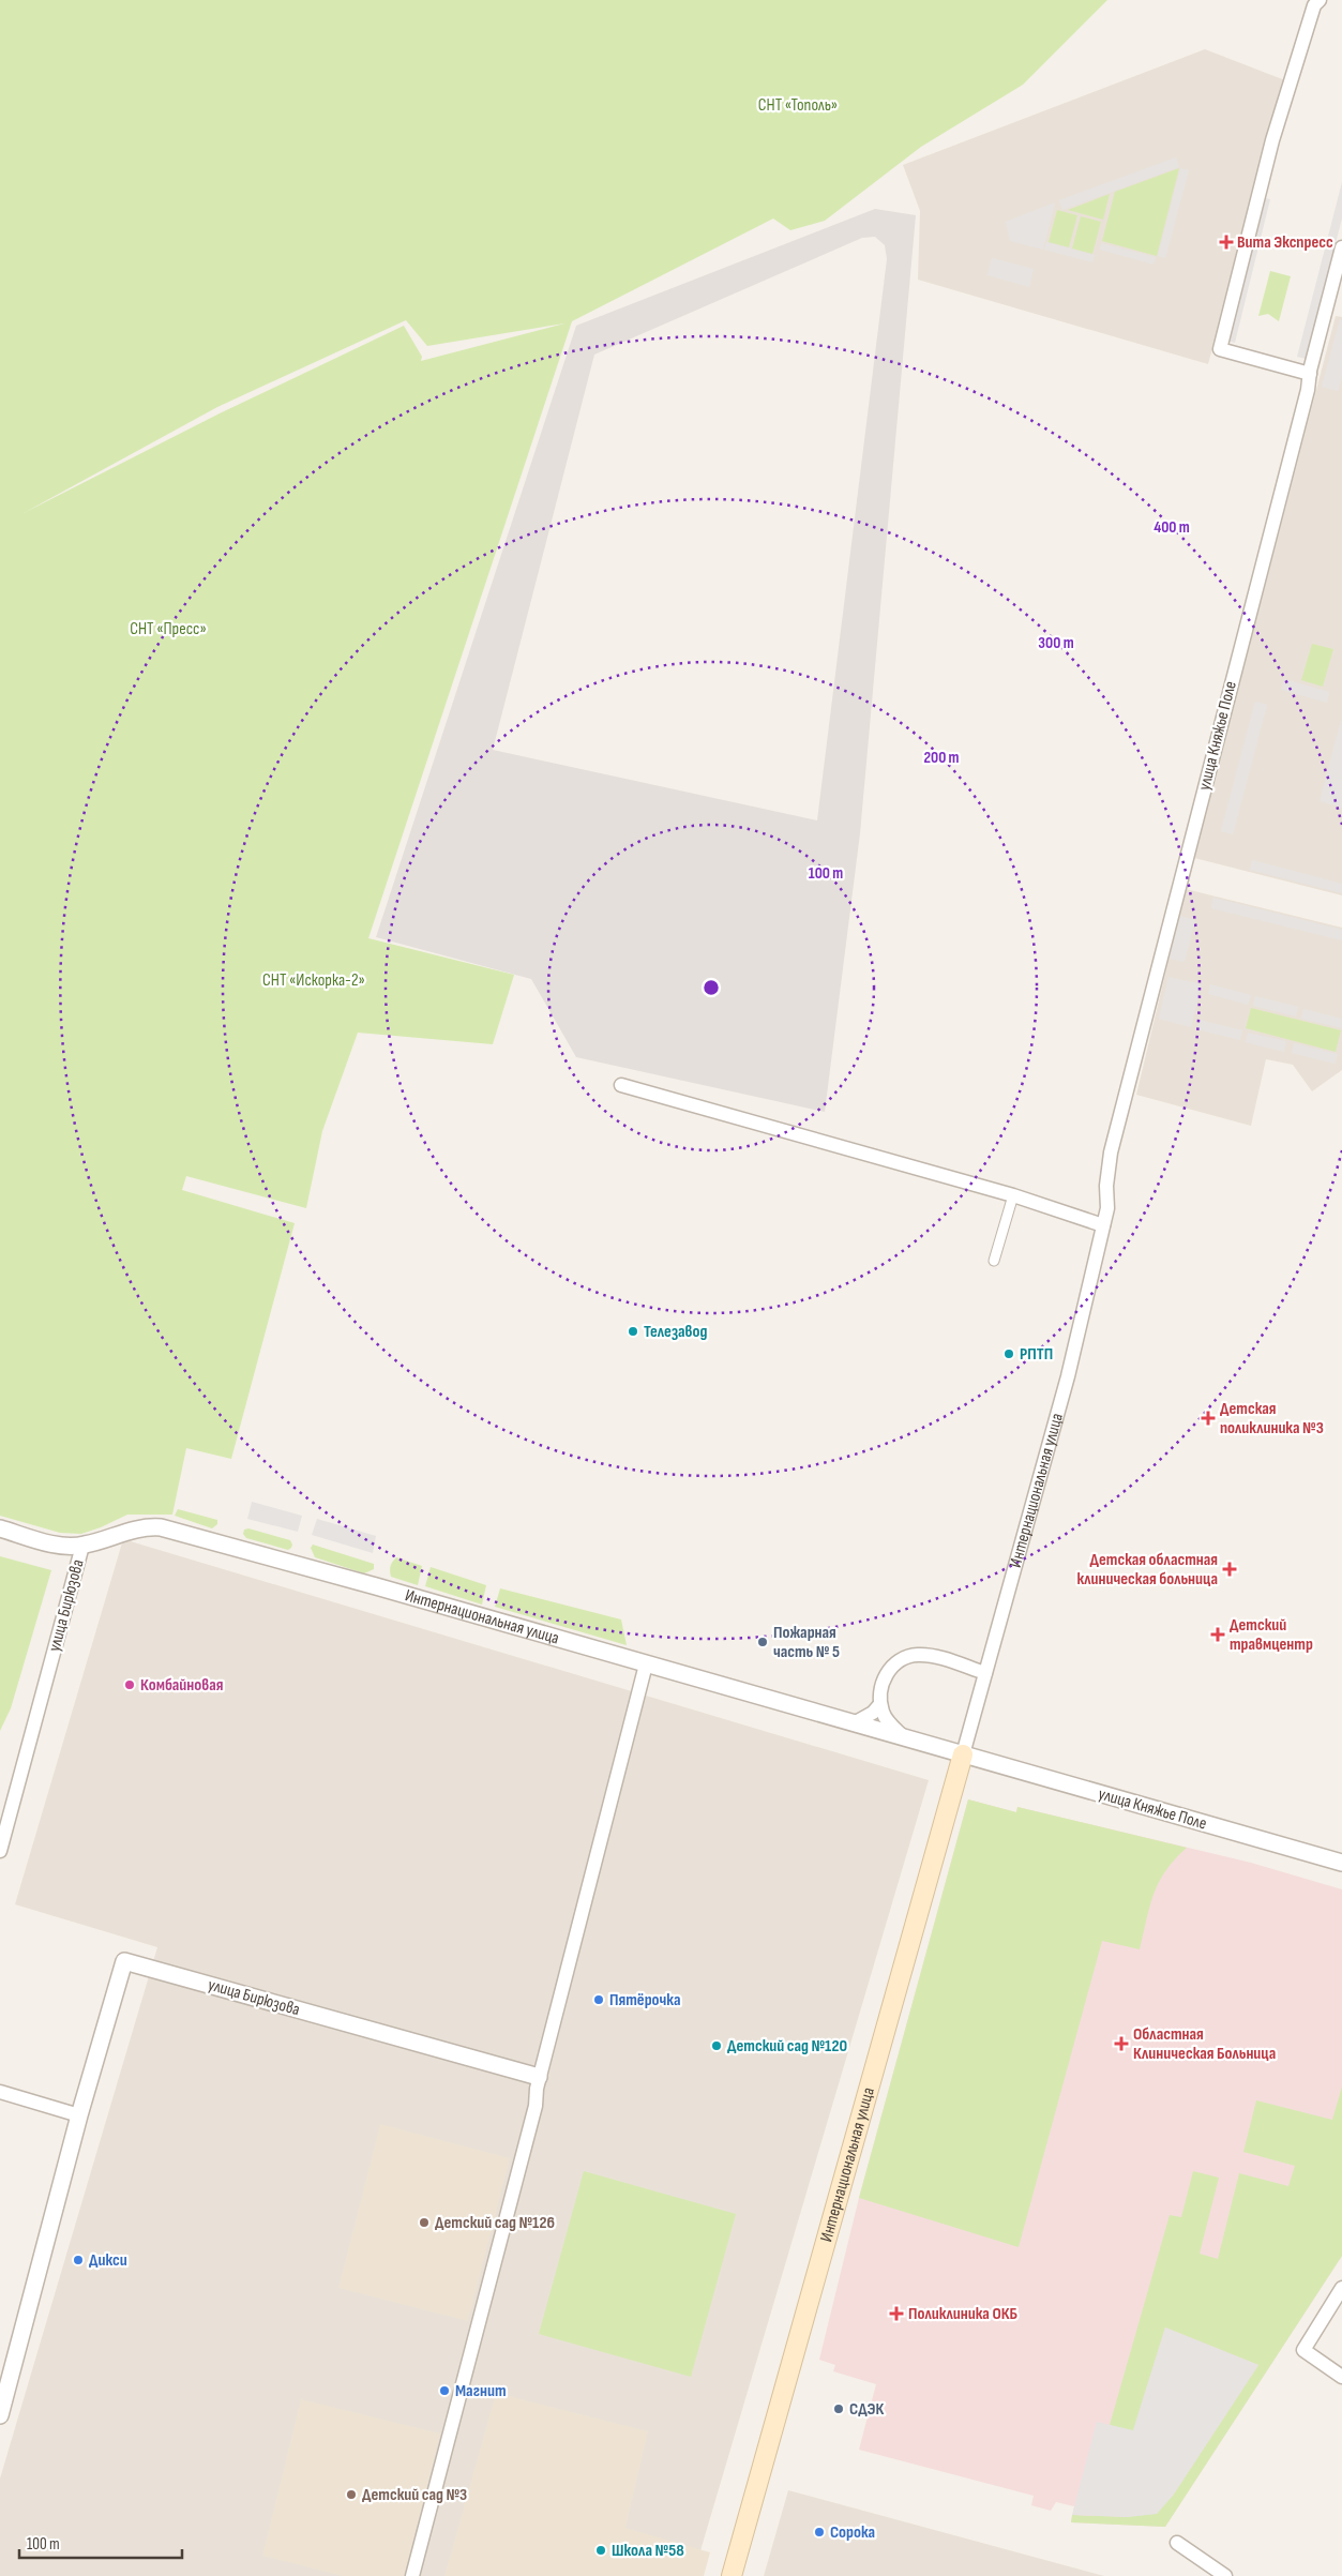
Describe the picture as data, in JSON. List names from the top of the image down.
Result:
{
  "streets": {
    "main road": ["Интернациональная улица"],
    "street": ["улица Княжье Поле", "улица Бирюзова"]
  },
  "crossings": [
    ["улица Княжье Поле", "Интернациональная улица"],
    ["Интернациональная улица", "улица Бирюзова"]
  ],
  "parks": ["СНТ «Тополь»", "СНТ «Пресс»", "СНТ «Искорка-2»"],
  "places": {
    "health": [
      "Вита Экспресс",
      "Детская поликлиника №3",
      "Детская областная клиническая больница",
      "Детский травмцентр",
      "Областная Клиническая Больница",
      "Поликлиника ОКБ"
    ],
    "other": [
      "Телезавод",
      "РПТП",
      "Пожарная часть № 5",
      "Комбайновая",
      "Пятёрочка",
      "Детский сад №120",
      "Детский сад №126",
      "Дикси",
      "Магнит",
      "СДЭК",
      "Детский сад №3",
      "Сорока",
      "Школа №58"
    ]
  },
  "scale_bar": "100 m",
  "rings": [
    "400 m",
    "300 m",
    "200 m",
    "100 m"
  ]
}
